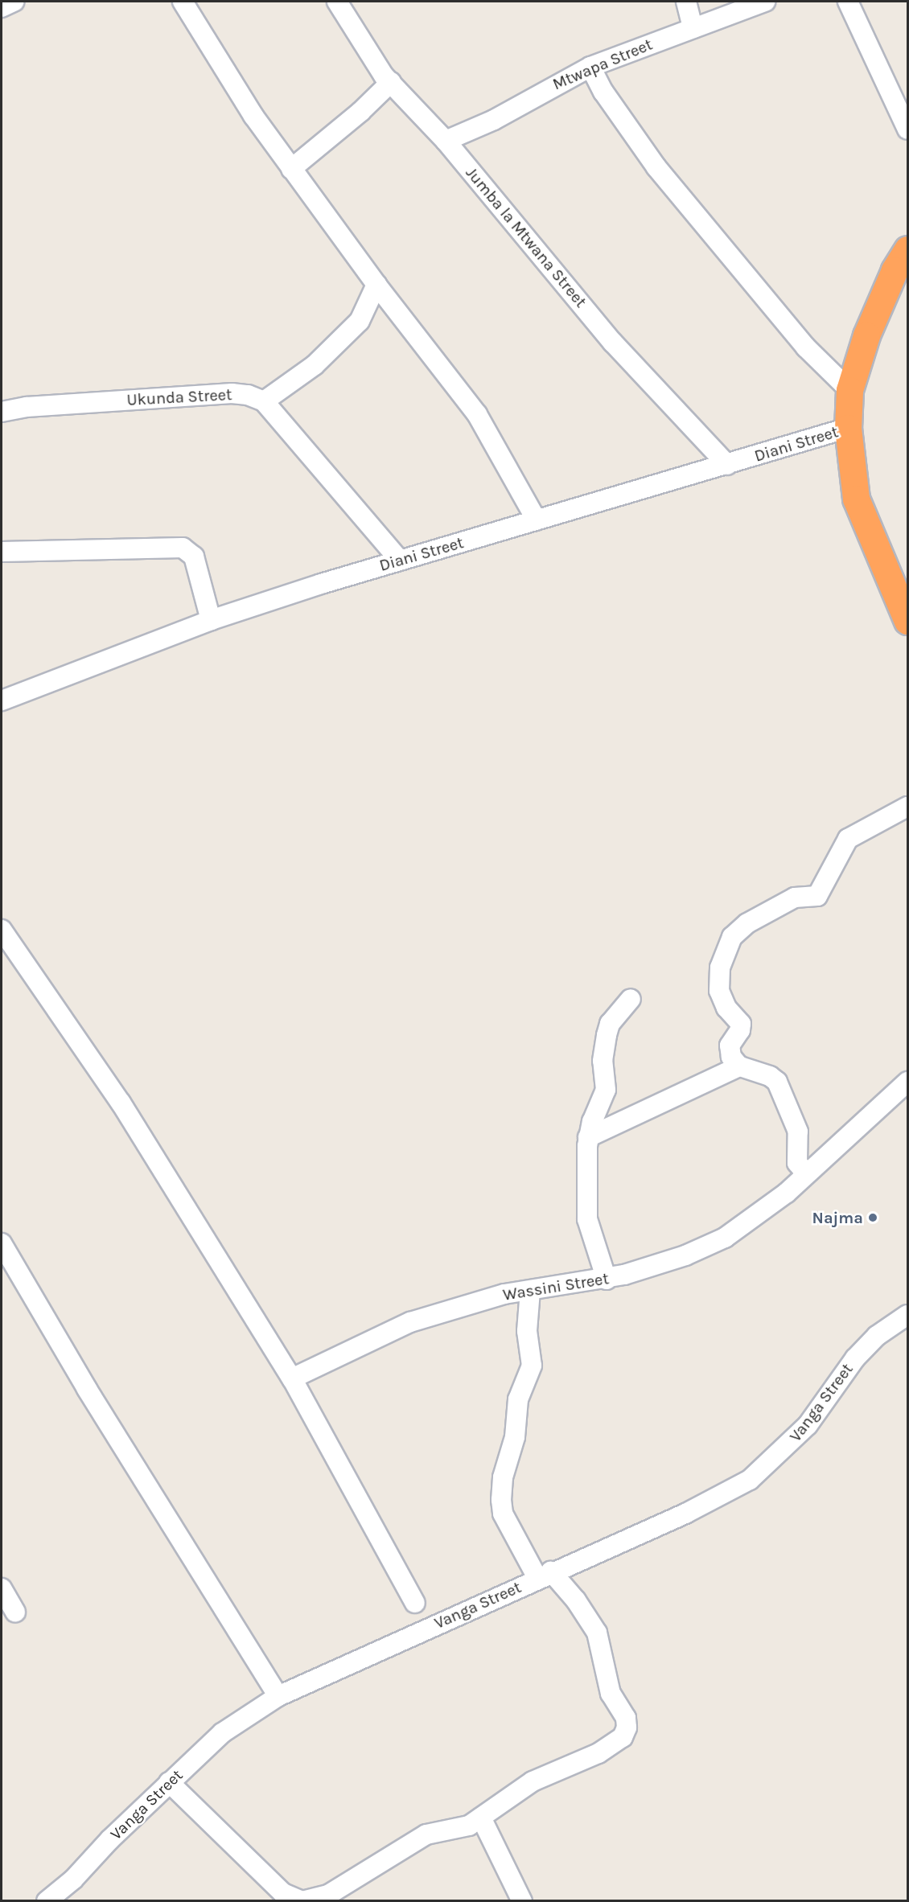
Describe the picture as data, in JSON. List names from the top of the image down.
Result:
{
  "streets": {
    "street": [
      "Mtwapa Street",
      "Jumba la Mtwana Street",
      "Ukunda Street",
      "Diani Street",
      "Wassini Street",
      "Vanga Street"
    ]
  },
  "crossings": [
    ["Mtwapa Street", "Jumba la Mtwana Street"],
    ["Jumba la Mtwana Street", "Diani Street"]
  ],
  "places": ["Najma"]
}
